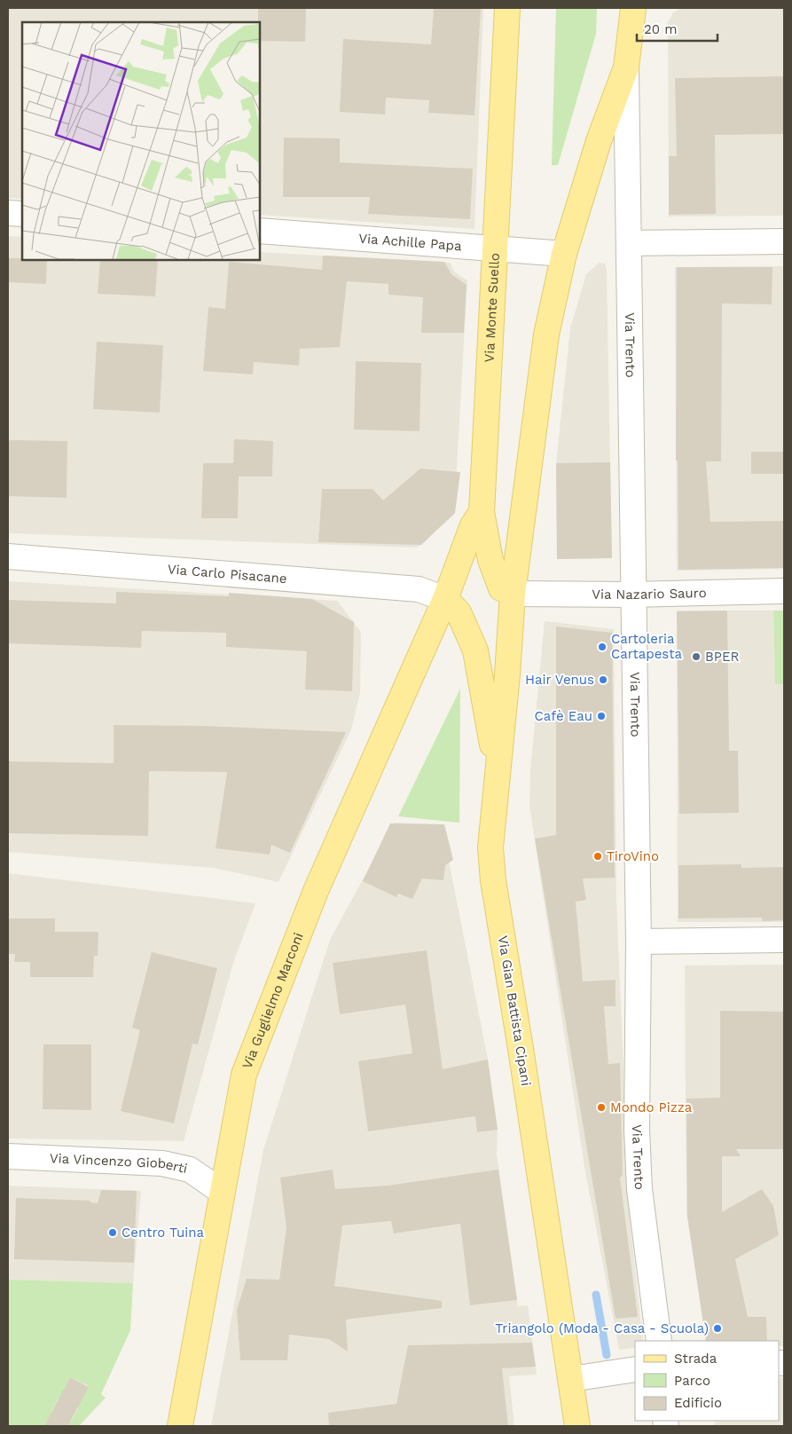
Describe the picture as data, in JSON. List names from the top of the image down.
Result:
{
  "streets": {
    "main road": [
      "Via Monte Suello",
      "Via Trento",
      "Via Guglielmo Marconi",
      "Via Gian Battista Cipani"
    ],
    "street": [
      "Via Achille Papa",
      "Via Carlo Pisacane",
      "Via Nazario Sauro",
      "Via Vincenzo Gioberti"
    ]
  },
  "crossings": [
    ["Via Achille Papa", "Via Monte Suello"],
    ["Via Achille Papa", "Via Trento"],
    ["Via Monte Suello", "Via Carlo Pisacane"],
    ["Via Monte Suello", "Via Guglielmo Marconi"],
    ["Via Trento", "Via Nazario Sauro"],
    ["Via Carlo Pisacane", "Via Guglielmo Marconi"],
    ["Via Nazario Sauro", "Via Gian Battista Cipani"],
    ["Via Guglielmo Marconi", "Via Vincenzo Gioberti"]
  ],
  "places": [
    "Cartoleria Cartapesta",
    "BPER",
    "Hair Venus",
    "Cafè Eau",
    "TiroVino",
    "Mondo Pizza",
    "Centro Tuina",
    "Triangolo (Moda - Casa - Scuola)"
  ],
  "legend": ["Strada", "Parco", "Edificio"],
  "scale_bar": "20 m"
}
